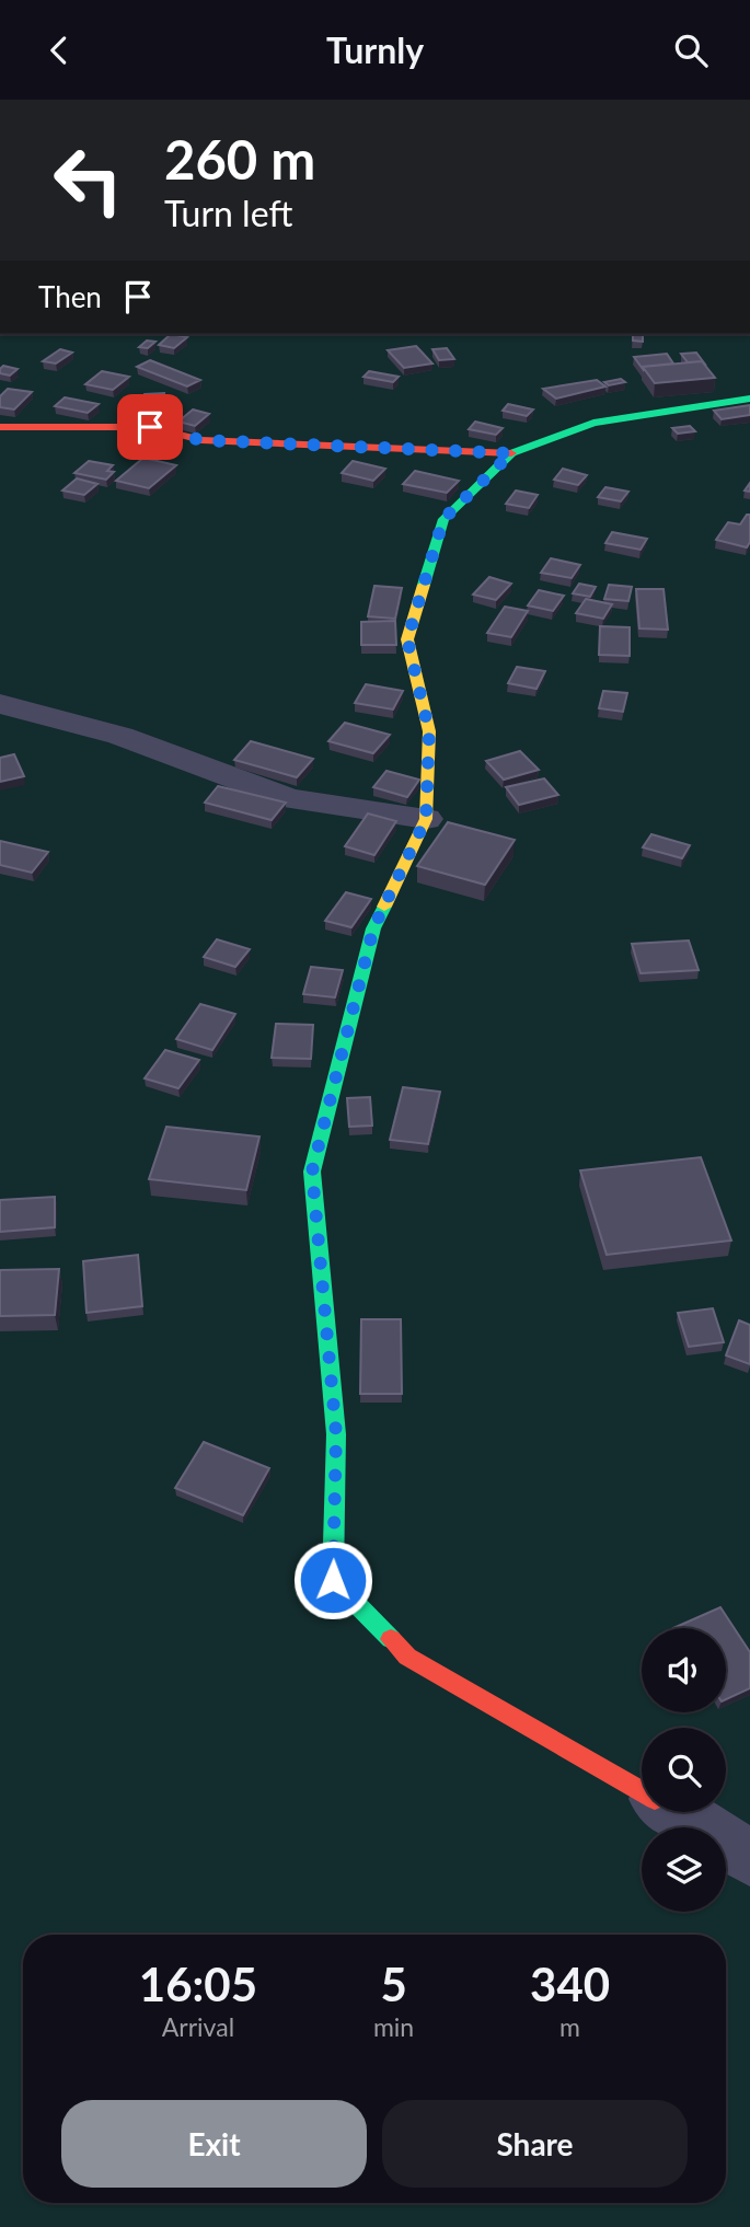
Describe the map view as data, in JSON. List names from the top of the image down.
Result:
{
  "page": {
    "header": "Turnly",
    "turn": ["260 m", "Turn left"],
    "then": "Then",
    "eta": [
      "16:05",
      "Arrival",
      "5",
      "min",
      "340",
      "m"
    ],
    "buttons": ["Exit", "Share"]
  }
}
